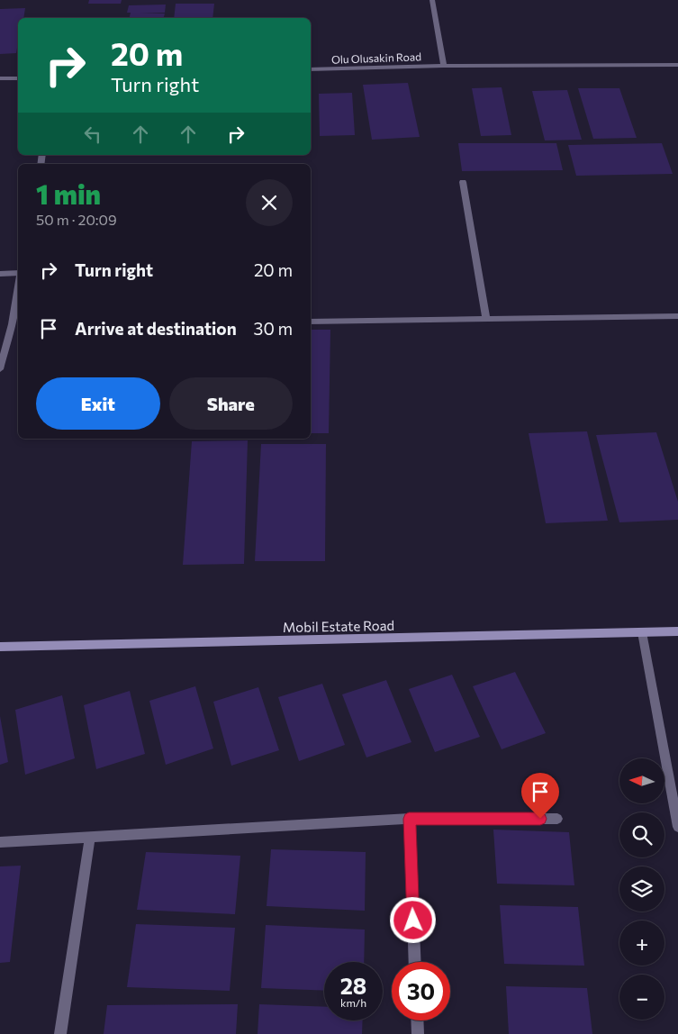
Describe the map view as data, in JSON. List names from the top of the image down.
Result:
{
  "streets": {
    "main road": ["Mobil Estate Road"],
    "street": ["Olu Olusakin Road"]
  },
  "north": "left",
  "page": {
    "turn": ["20 m", "Turn right"],
    "heading": ["1 min", "50 m · 20:09"],
    "list": [
      {
        "name": "Turn right",
        "value": "20 m"
      },
      {
        "name": "Arrive at destination",
        "value": "30 m"
      }
    ],
    "buttons": ["Exit", "Share"],
    "map_buttons": ["+", "−"],
    "speed": "28 km/h",
    "limit": "30"
  }
}
